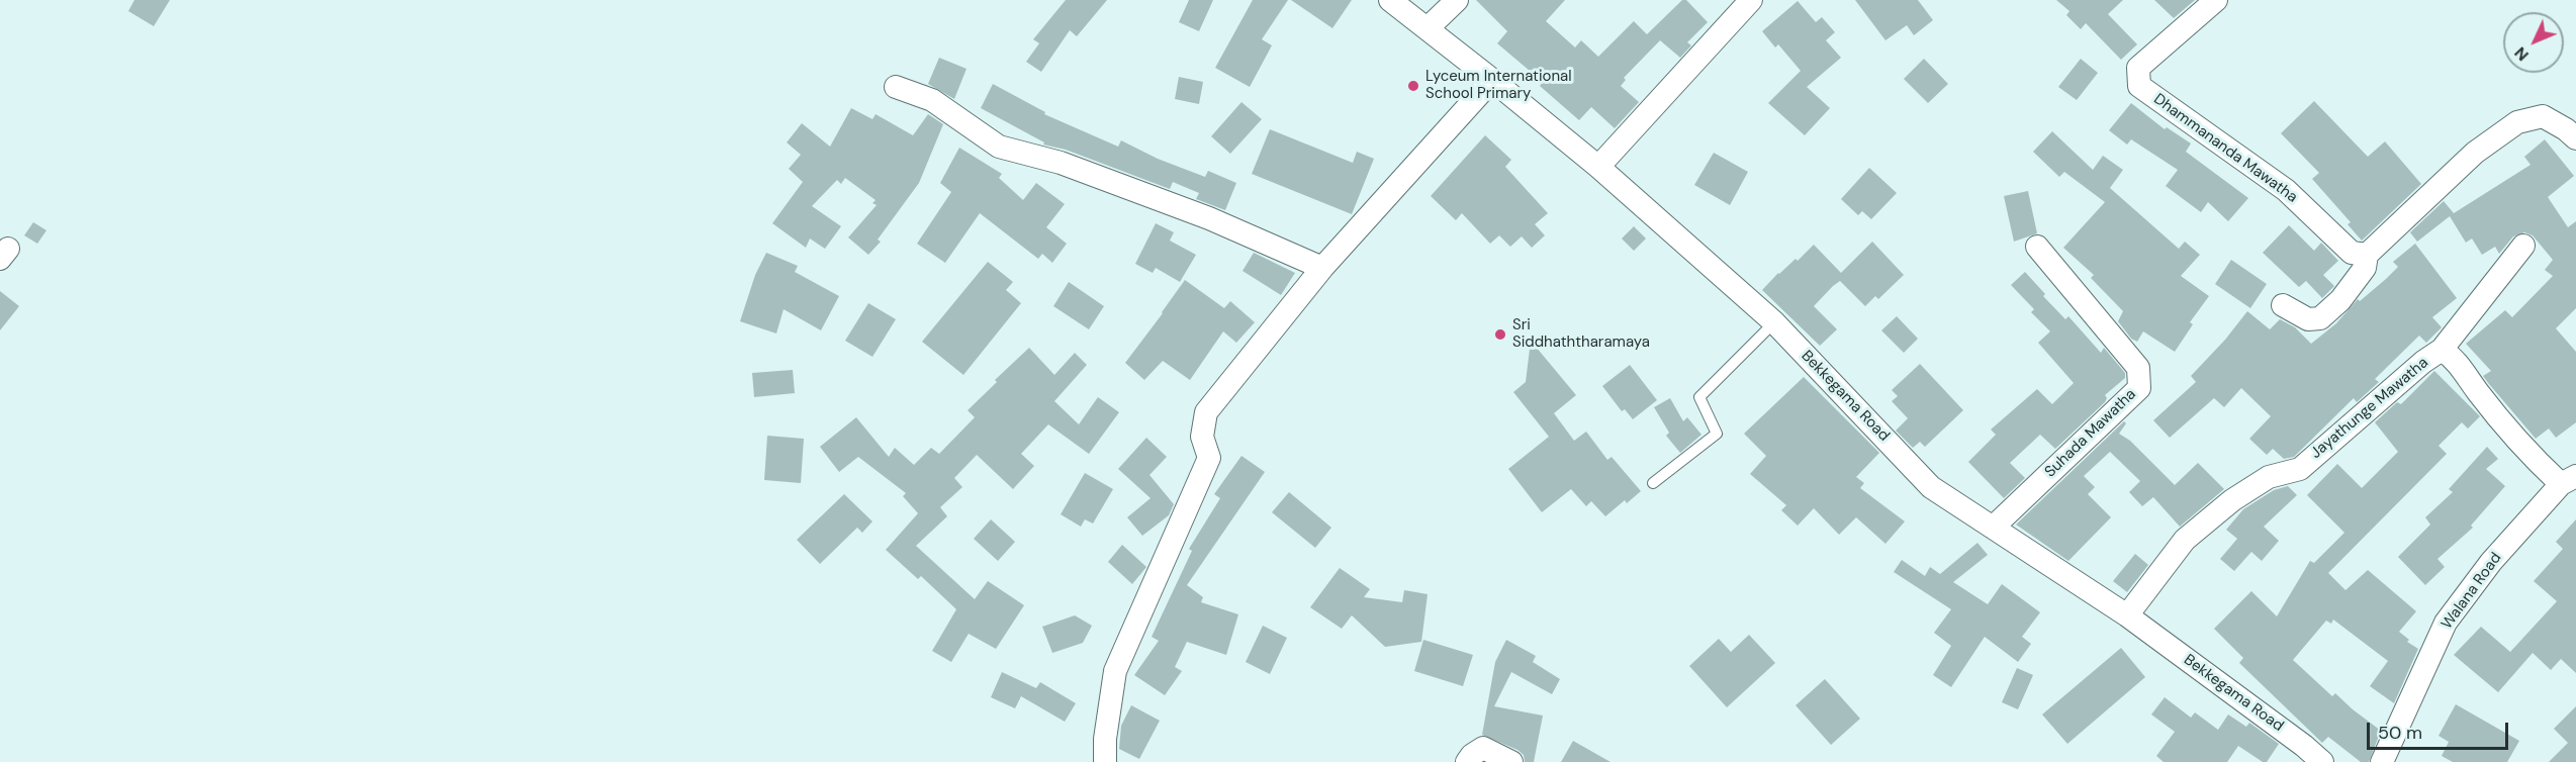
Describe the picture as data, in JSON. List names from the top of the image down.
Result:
{
  "streets": {
    "street": [
      "Dhammananda Mawatha",
      "Bekkegama Road",
      "Jayathunge Mawatha",
      "Suhada Mawatha",
      "Walana Road"
    ]
  },
  "crossings": [
    ["Bekkegama Road", "Jayathunge Mawatha"],
    ["Bekkegama Road", "Suhada Mawatha"],
    ["Jayathunge Mawatha", "Walana Road"]
  ],
  "places": ["Lyceum International School Primary", "Sri Siddhaththaramaya"],
  "scale_bar": "50 m",
  "north": "bottom left"
}
